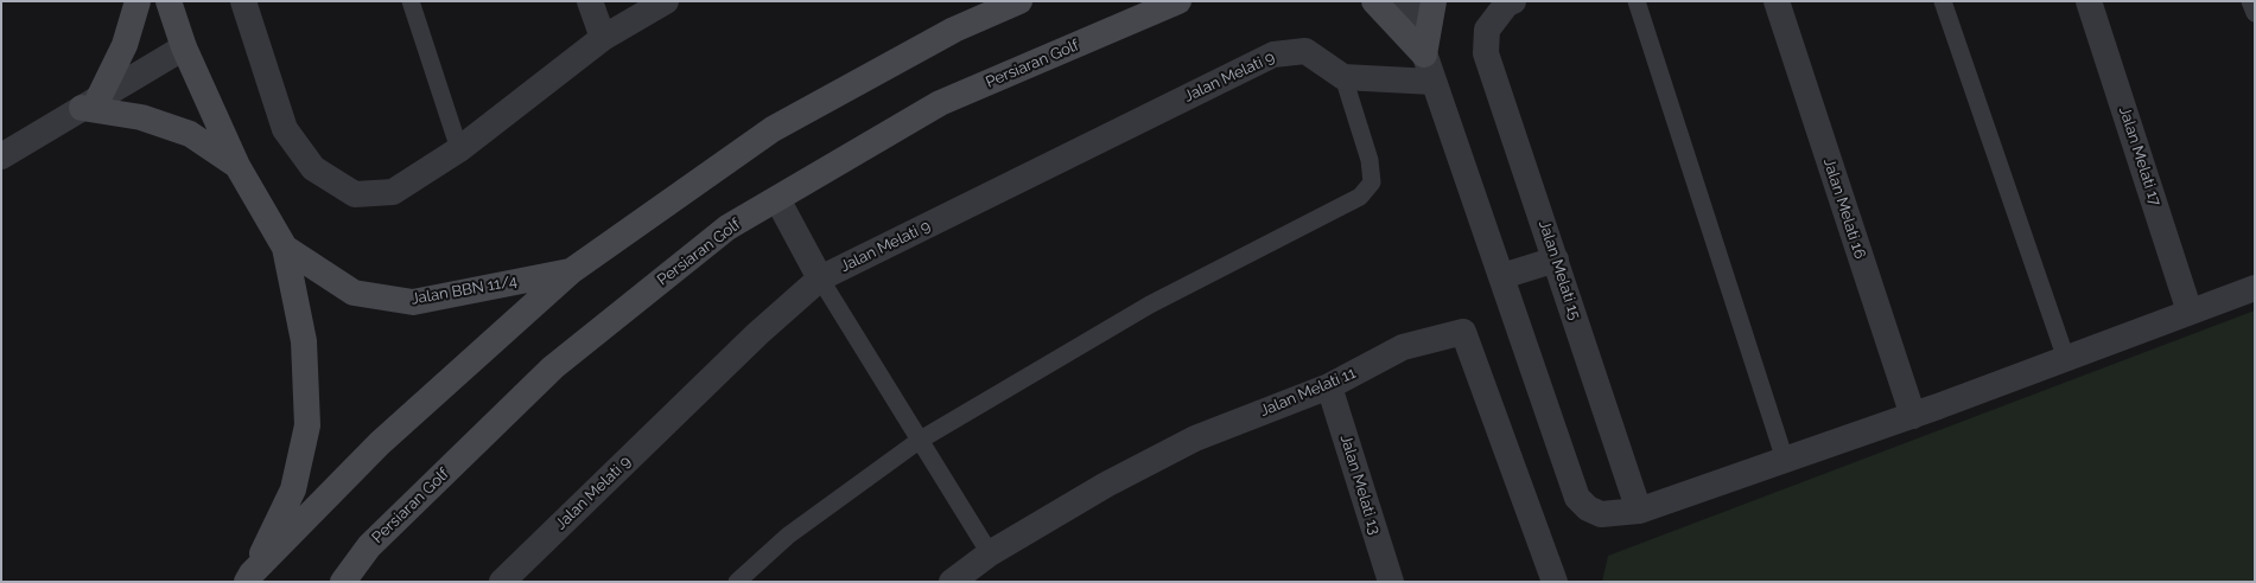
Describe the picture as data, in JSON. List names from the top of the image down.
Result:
{
  "streets": {
    "street": [
      "Persiaran Golf",
      "Jalan Melati 9",
      "Jalan Melati 17",
      "Jalan Melati 16",
      "Jalan Melati 15",
      "Jalan BBN 11/4",
      "Jalan Melati 11",
      "Jalan Melati 13"
    ]
  },
  "crossings": [
    ["Jalan Melati 11", "Jalan Melati 13"]
  ]
}
